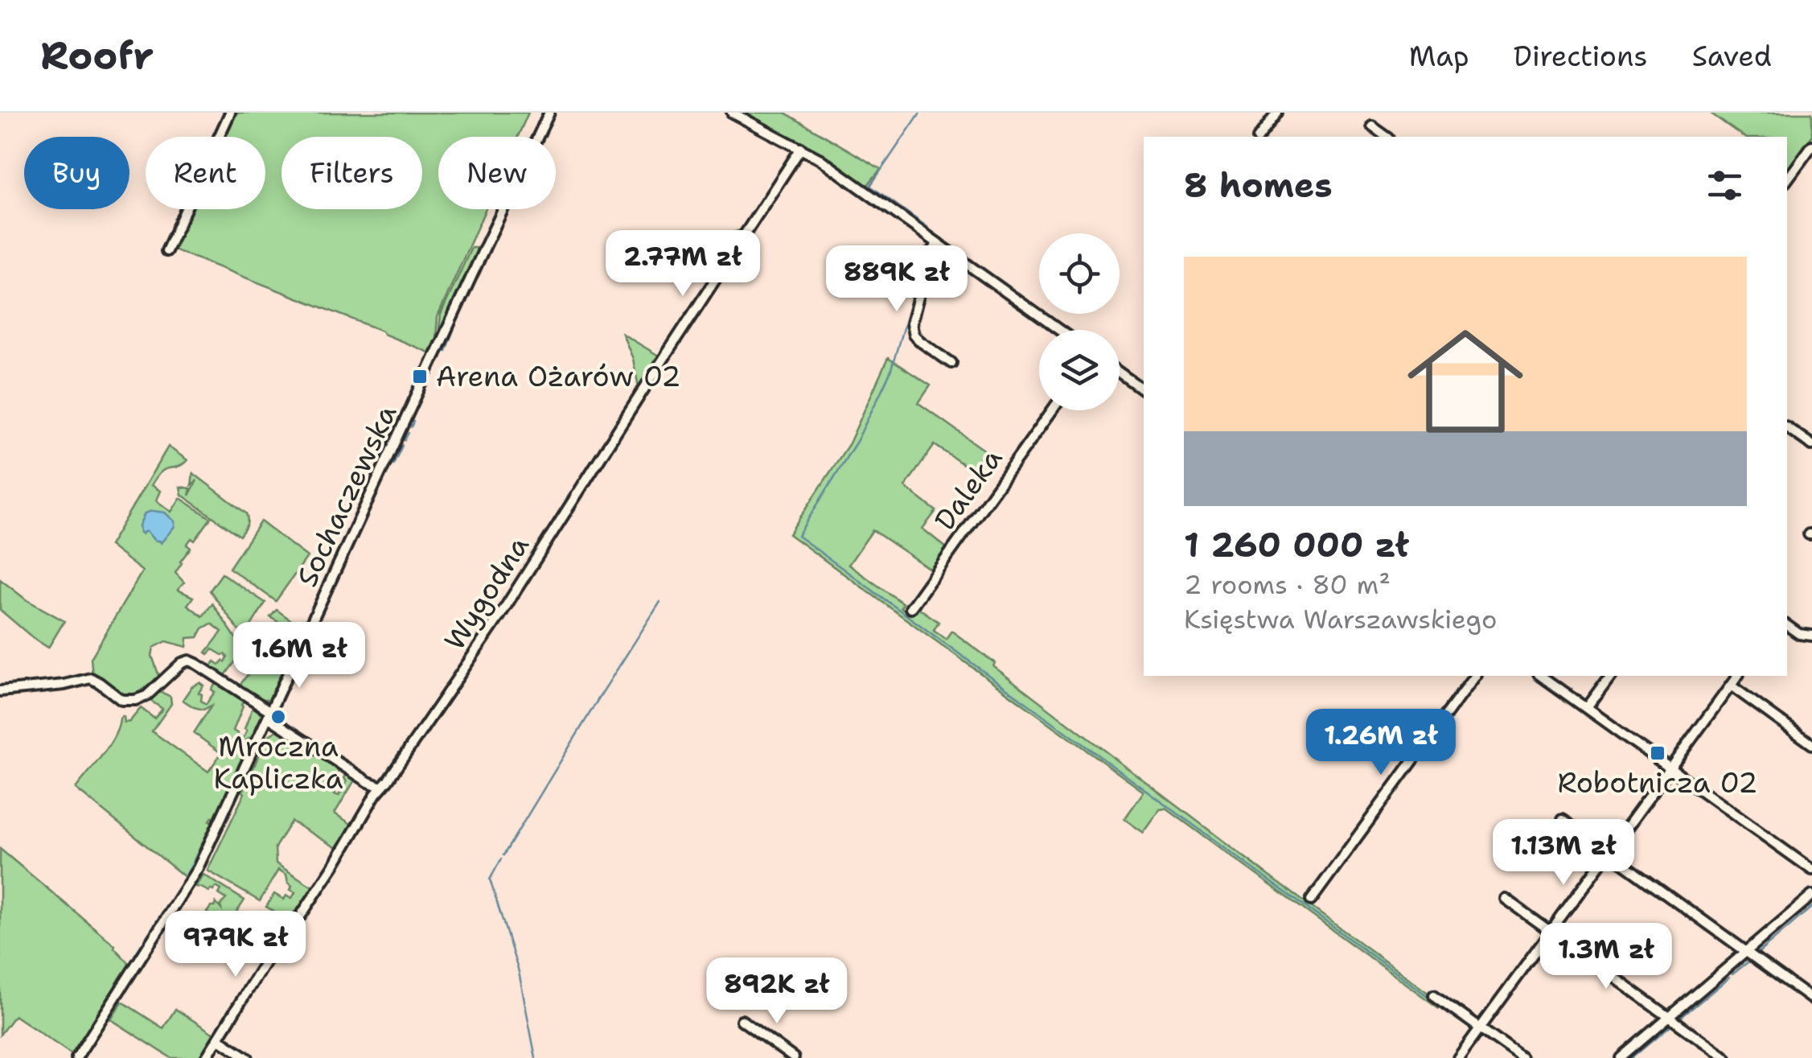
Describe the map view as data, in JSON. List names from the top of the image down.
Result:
{
  "streets": {
    "street": ["Daleka", "Sochaczewska", "Wygodna"]
  },
  "places": {
    "transit": ["Arena Ożarów 02", "Robotnicza 02"],
    "other": ["Mroczna Kapliczka"]
  },
  "page": {
    "header": "Roofr",
    "nav": ["Map", "Directions", "Saved"],
    "chip": [
      "Buy",
      "Rent",
      "Filters",
      "New"
    ],
    "heading": "8 homes",
    "price": [
      "2.77M zł",
      "889K zł",
      "1.6M zł",
      "1.26M zł",
      "1.13M zł",
      "979K zł",
      "1.3M zł",
      "892K zł"
    ],
    "list": [
      {
        "name": "1 260 000 zł",
        "note": "2 rooms · 80 m² · Księstwa Warszawskiego"
      }
    ]
  }
}
